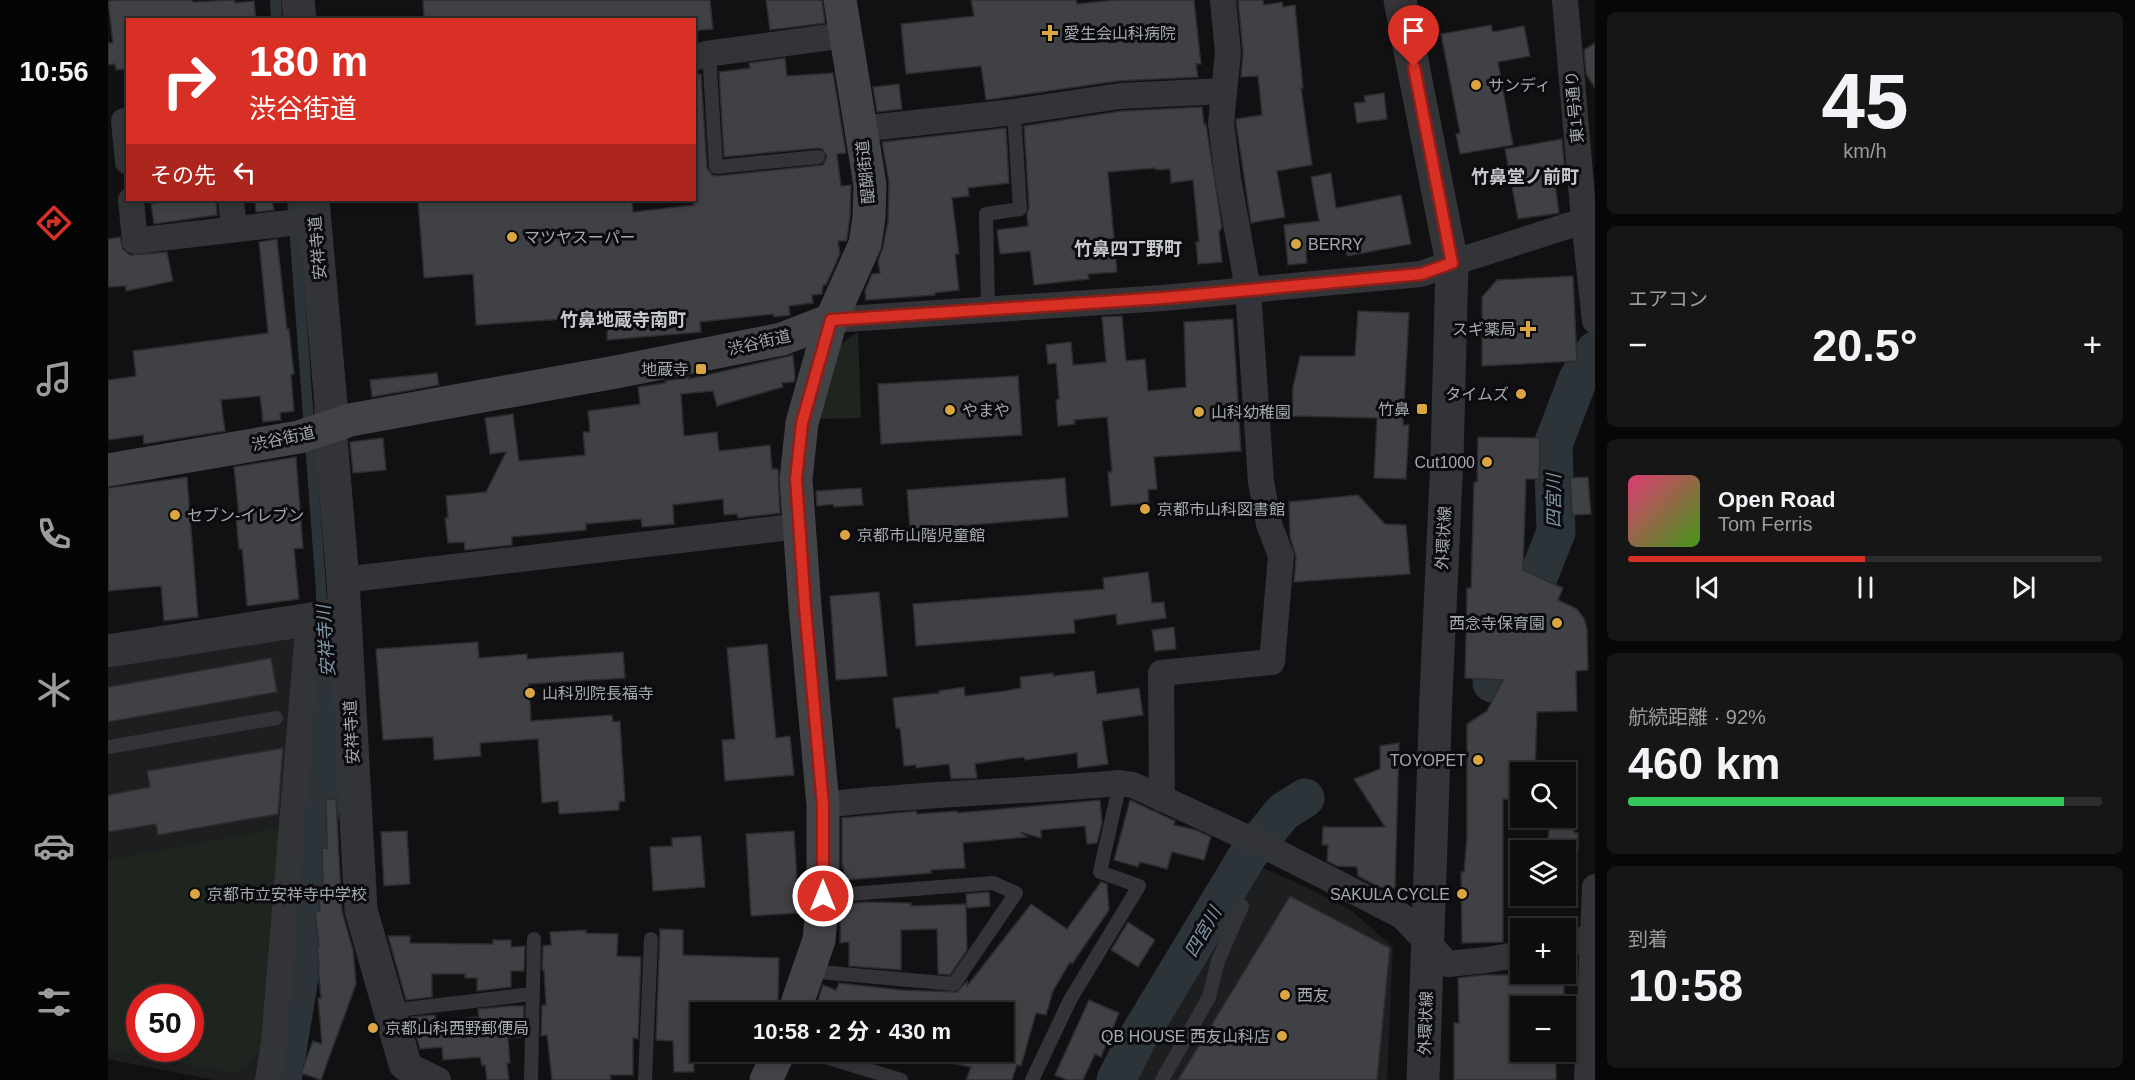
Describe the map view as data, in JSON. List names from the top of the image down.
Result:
{
  "streets": {
    "main road": ["醍醐街道", "渋谷街道"],
    "street": ["東1号通り", "安祥寺道", "外環状線"]
  },
  "crossings": [
    ["東1号通り", "渋谷街道"],
    ["醍醐街道", "渋谷街道"],
    ["安祥寺道", "渋谷街道"],
    ["渋谷街道", "外環状線"]
  ],
  "districts": ["竹鼻堂ノ前町", "竹鼻四丁野町", "竹鼻地蔵寺南町"],
  "water": ["四宮川", "安祥寺川"],
  "places": {
    "health": ["愛生会山科病院", "スギ薬局"],
    "other": [
      "サンディ",
      "マツヤスーパー",
      "BERRY",
      "タイムズ",
      "やまや",
      "山科幼稚園",
      "Cut1000",
      "京都市山科図書館",
      "セブン-イレブン",
      "京都市山階児童館",
      "西念寺保育園",
      "山科別院長福寺",
      "TOYOPET",
      "京都市立安祥寺中学校",
      "SAKULA CYCLE",
      "西友",
      "京都山科西野郵便局",
      "QB HOUSE 西友山科店"
    ],
    "transit": ["地蔵寺", "竹鼻"]
  },
  "page": {
    "tabs": "10:56",
    "tile": [
      ["45", "km/h"],
      "エアコン",
      ["航続距離 · 92%", "460 km"],
      ["到着", "10:58"]
    ],
    "turn": ["180 m", "渋谷街道"],
    "then": "その先",
    "heat": ["−", "20.5°", "+"],
    "song": ["Open Road", "Tom Ferris"],
    "map_buttons": ["+", "−"],
    "limit": "50",
    "trip": "10:58 · 2 分 · 430 m"
  }
}
